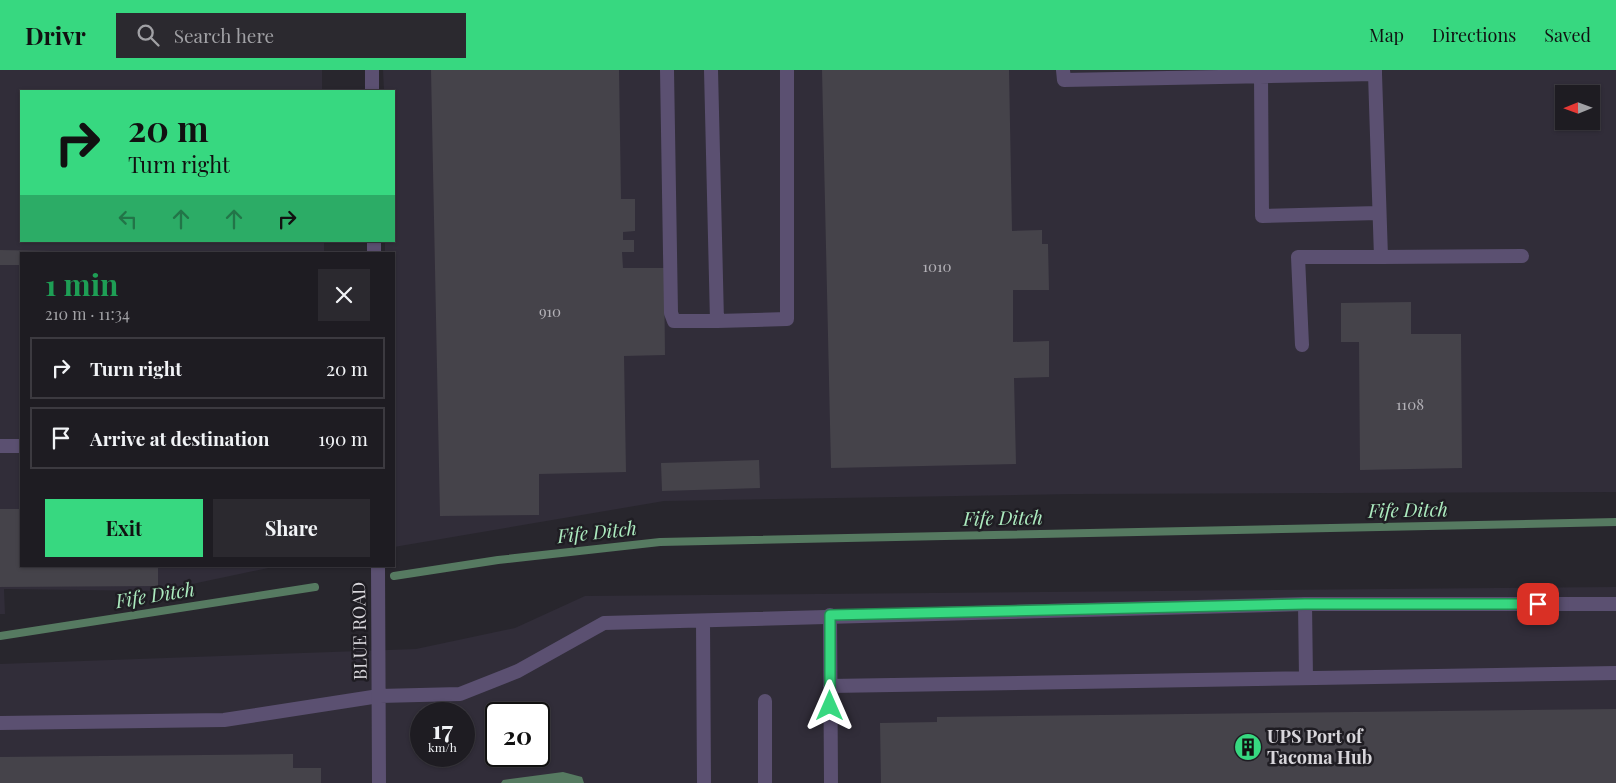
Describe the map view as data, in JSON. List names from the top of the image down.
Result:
{
  "streets": {
    "street": ["BLUE ROAD"]
  },
  "water": ["Fife Ditch"],
  "places": {
    "building": ["UPS Port of Tacoma Hub"]
  },
  "house_numbers": ["1010", "910", "1108"],
  "north": "left",
  "page": {
    "header": "Drivr",
    "search": "Search here",
    "nav": ["Map", "Directions", "Saved"],
    "turn": ["20 m", "Turn right"],
    "heading": ["1 min", "210 m · 11:34"],
    "list": [
      {
        "name": "Turn right",
        "value": "20 m"
      },
      {
        "name": "Arrive at destination",
        "value": "190 m"
      }
    ],
    "buttons": ["Exit", "Share"],
    "speed": "17 km/h",
    "limit": "20"
  }
}
